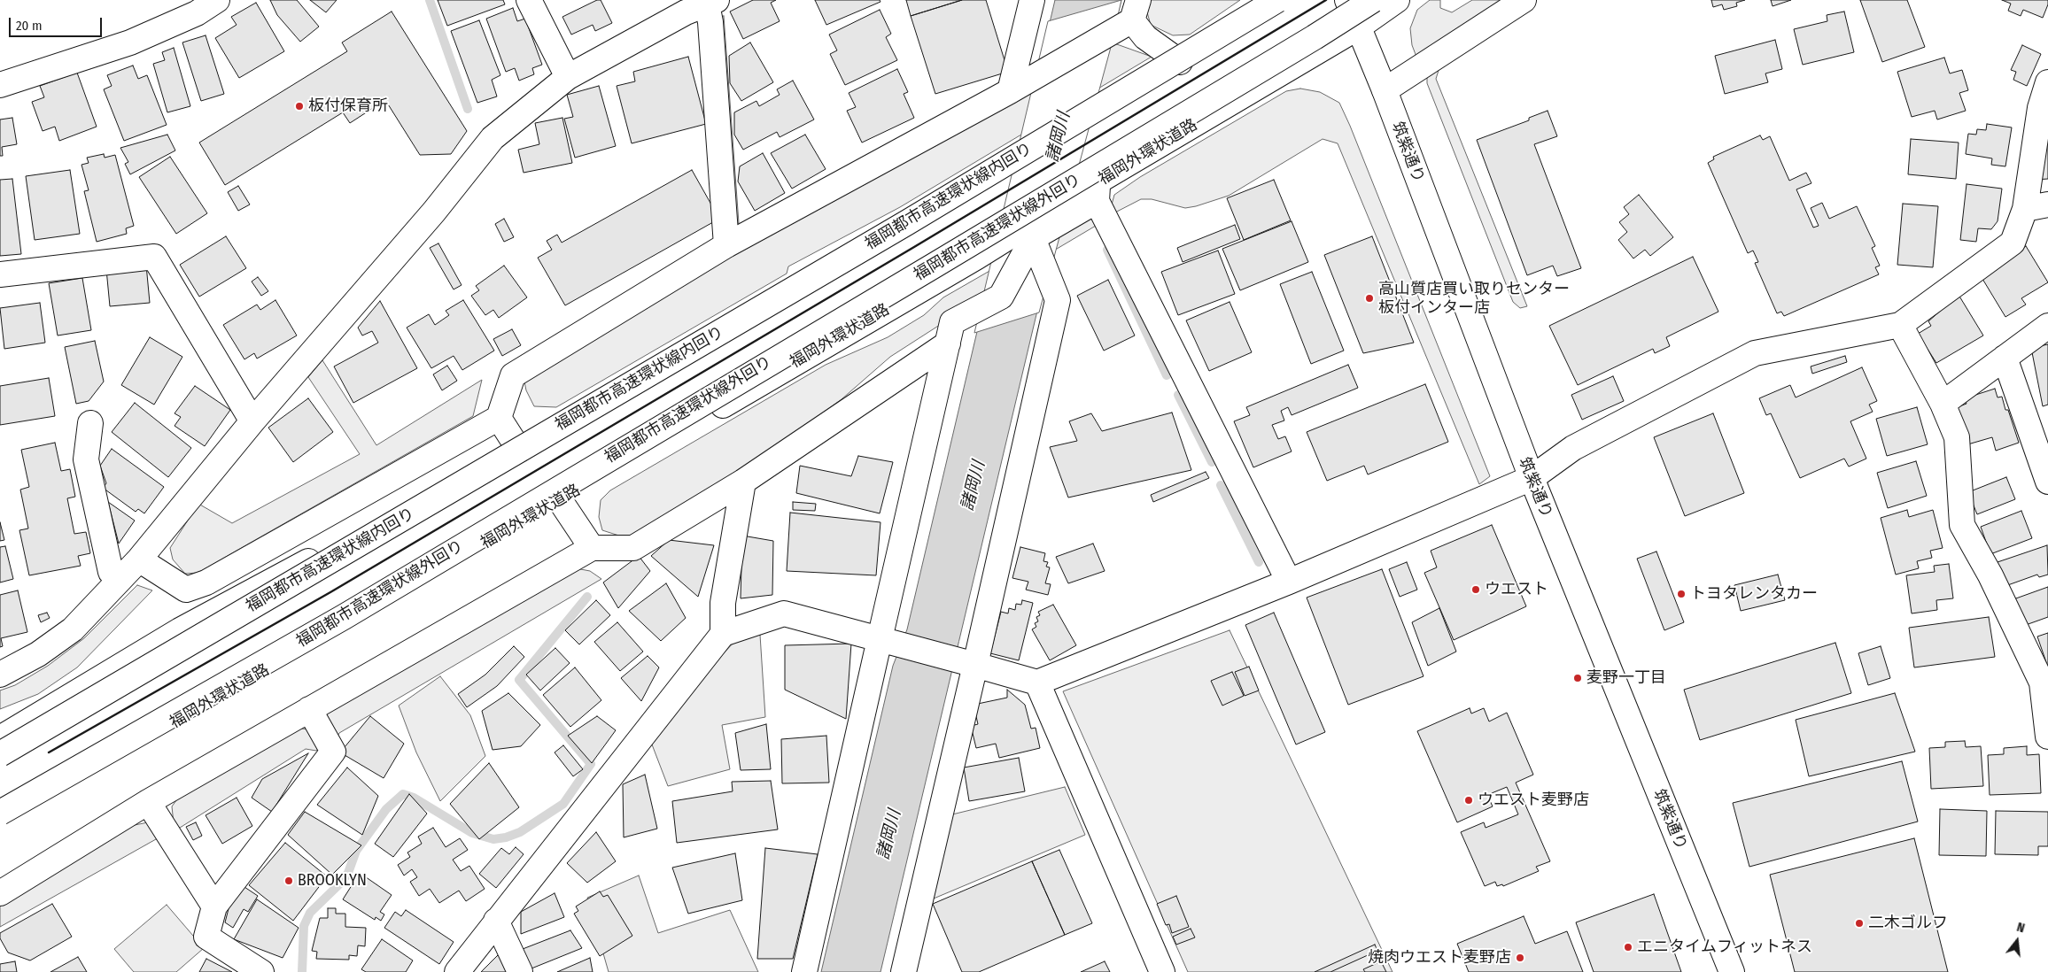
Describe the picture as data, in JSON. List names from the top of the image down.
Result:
{
  "streets": {
    "main road": [
      "福岡外環状道路",
      "筑紫通り",
      "福岡都市高速環状線内回り",
      "福岡都市高速環状線外回り"
    ]
  },
  "crossings": [
    ["福岡外環状道路", "筑紫通り"]
  ],
  "water": ["諸岡川"],
  "places": [
    "板付保育所",
    "高山質店買い取りセンター 板付インター店",
    "ウエスト",
    "トヨタレンタカー",
    "麦野一丁目",
    "ウエスト麦野店",
    "BROOKLYN",
    "二木ゴルフ",
    "エニタイムフィットネス",
    "焼肉ウエスト麦野店"
  ],
  "scale_bar": "20 m",
  "north": "top"
}
